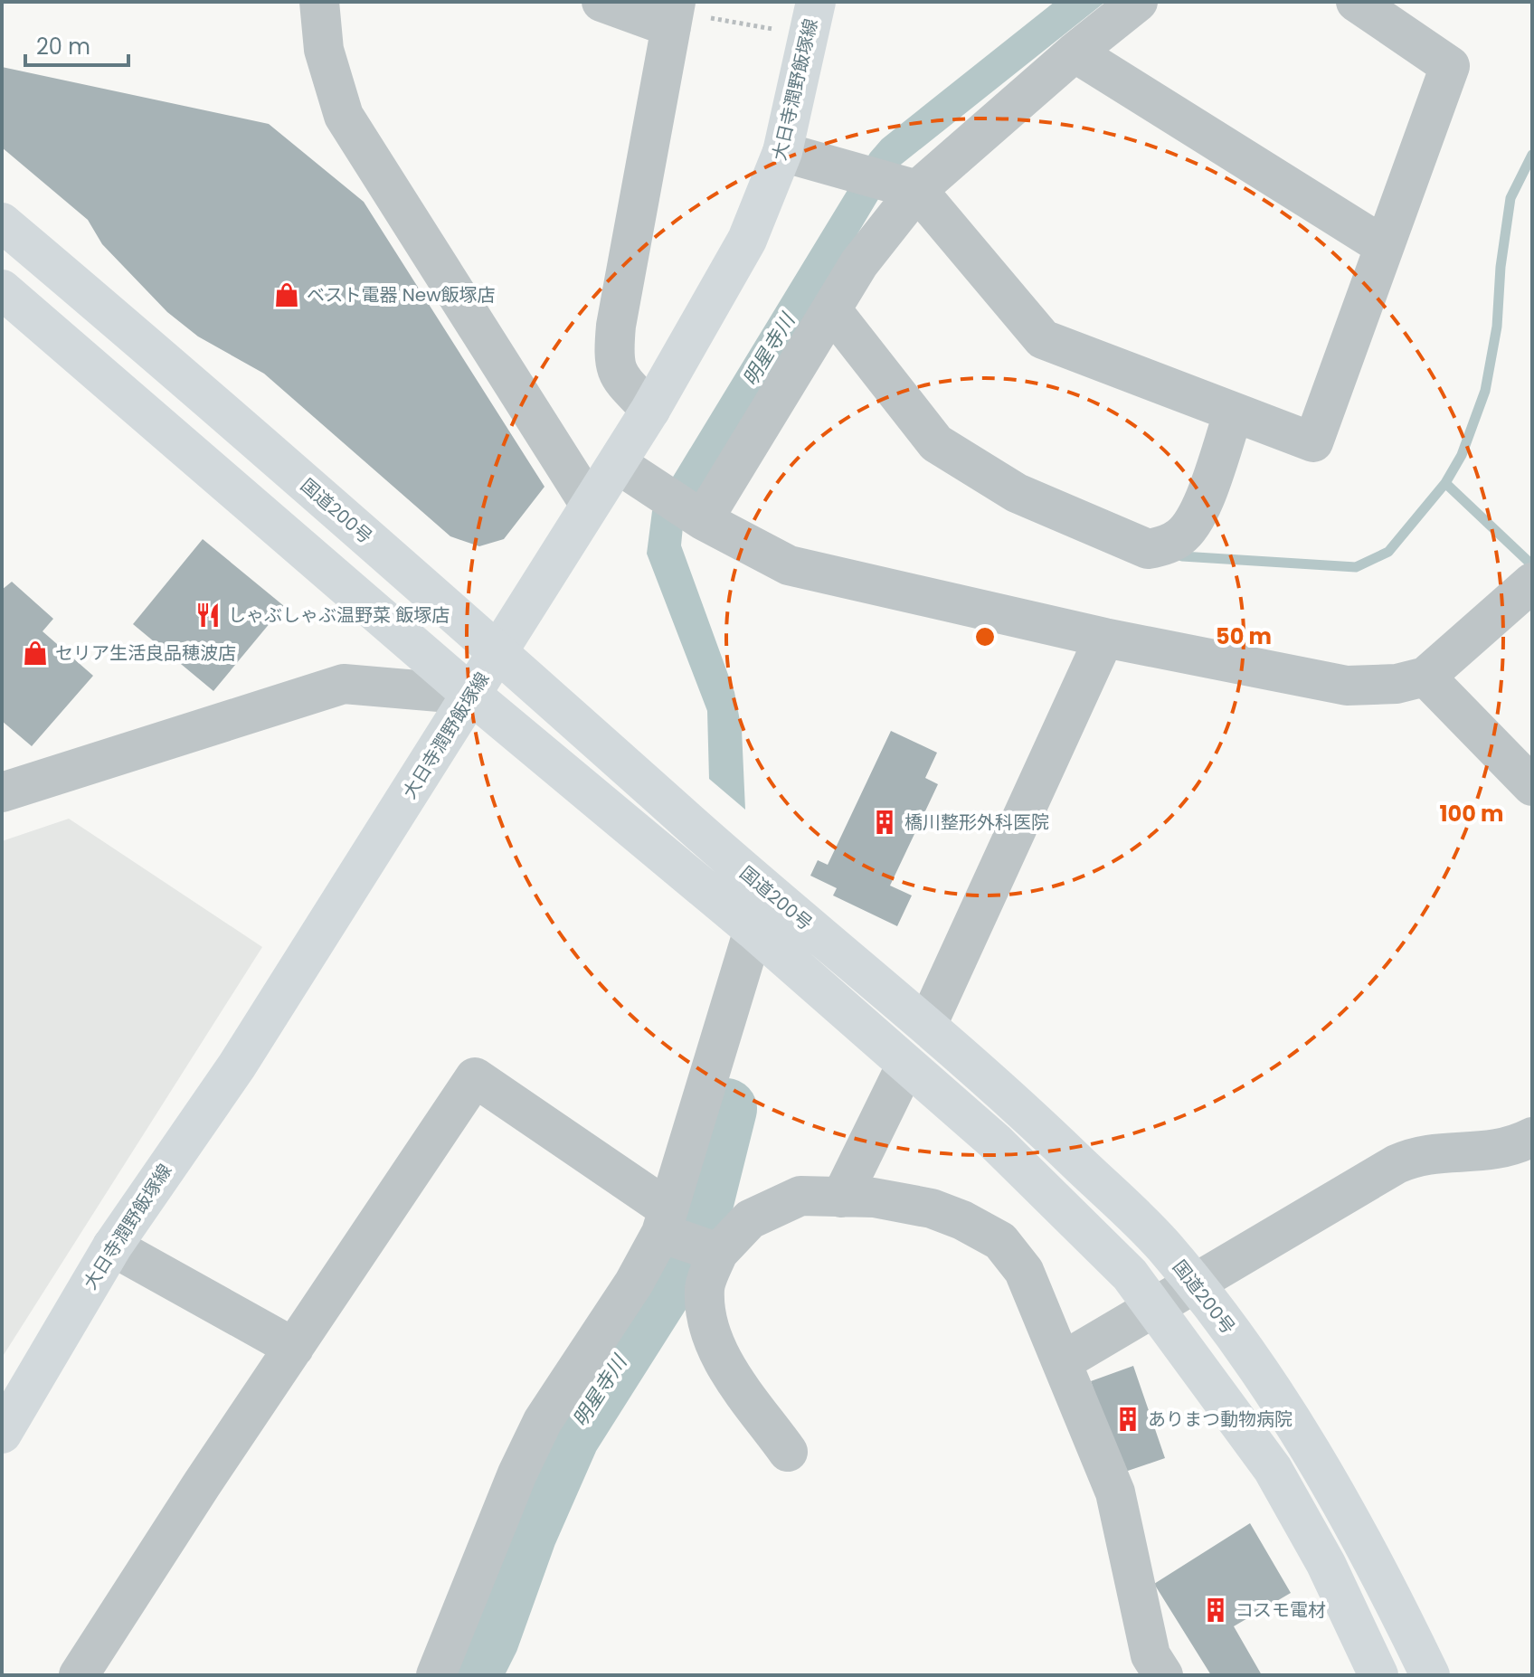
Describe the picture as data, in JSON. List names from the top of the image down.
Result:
{
  "streets": {
    "main road": ["大日寺潤野飯塚線", "国道200号"]
  },
  "crossings": [
    ["大日寺潤野飯塚線", "国道200号"]
  ],
  "water": ["明星寺川"],
  "places": {
    "shop": ["ベスト電器 New飯塚店", "セリア生活良品穂波店"],
    "restaurant": ["しゃぶしゃぶ温野菜 飯塚店"],
    "building": ["橋川整形外科医院", "ありまつ動物病院", "コスモ電材"]
  },
  "scale_bar": "20 m",
  "rings": ["50 m", "100 m"]
}
